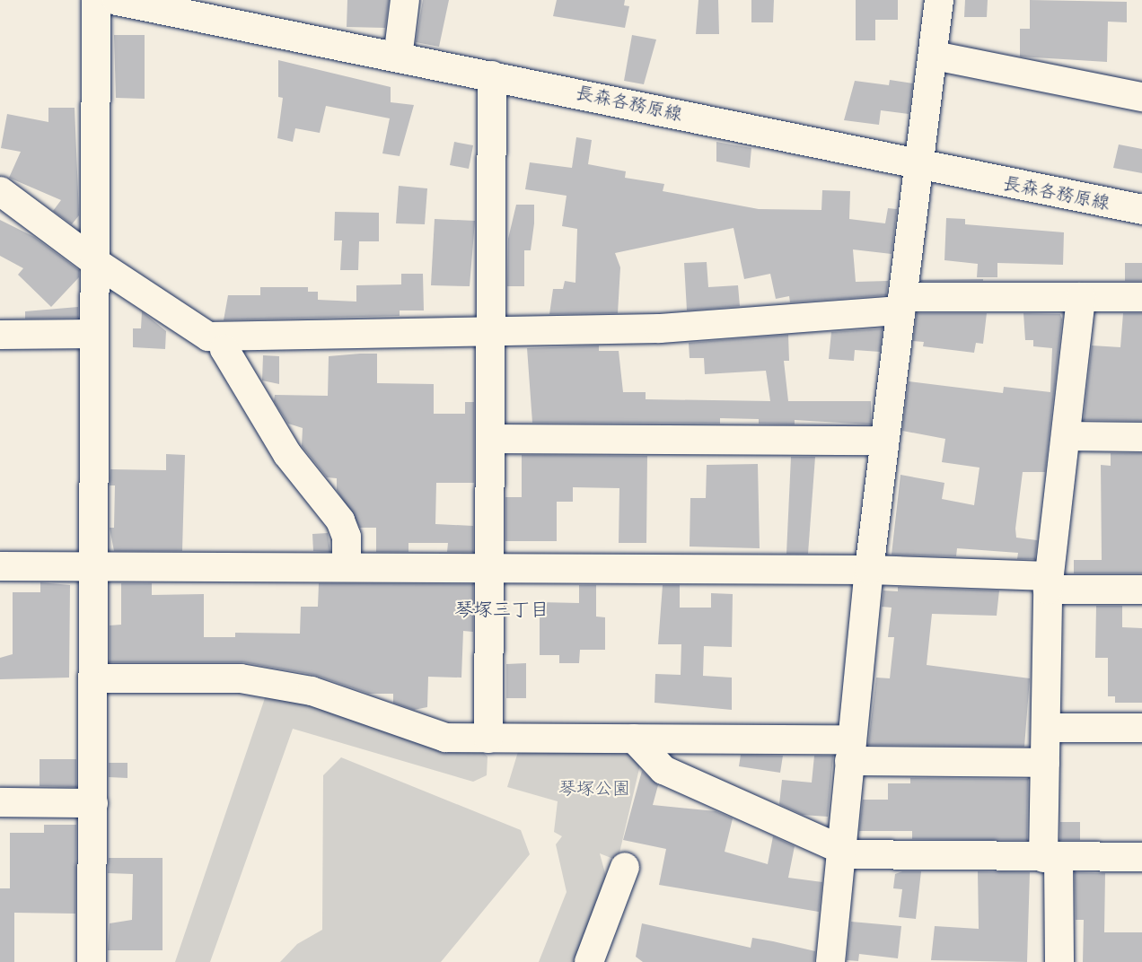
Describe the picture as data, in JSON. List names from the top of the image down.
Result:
{
  "streets": {
    "main road": ["長森各務原線"]
  },
  "districts": ["琴塚三丁目"],
  "parks": ["琴塚公園"]
}
